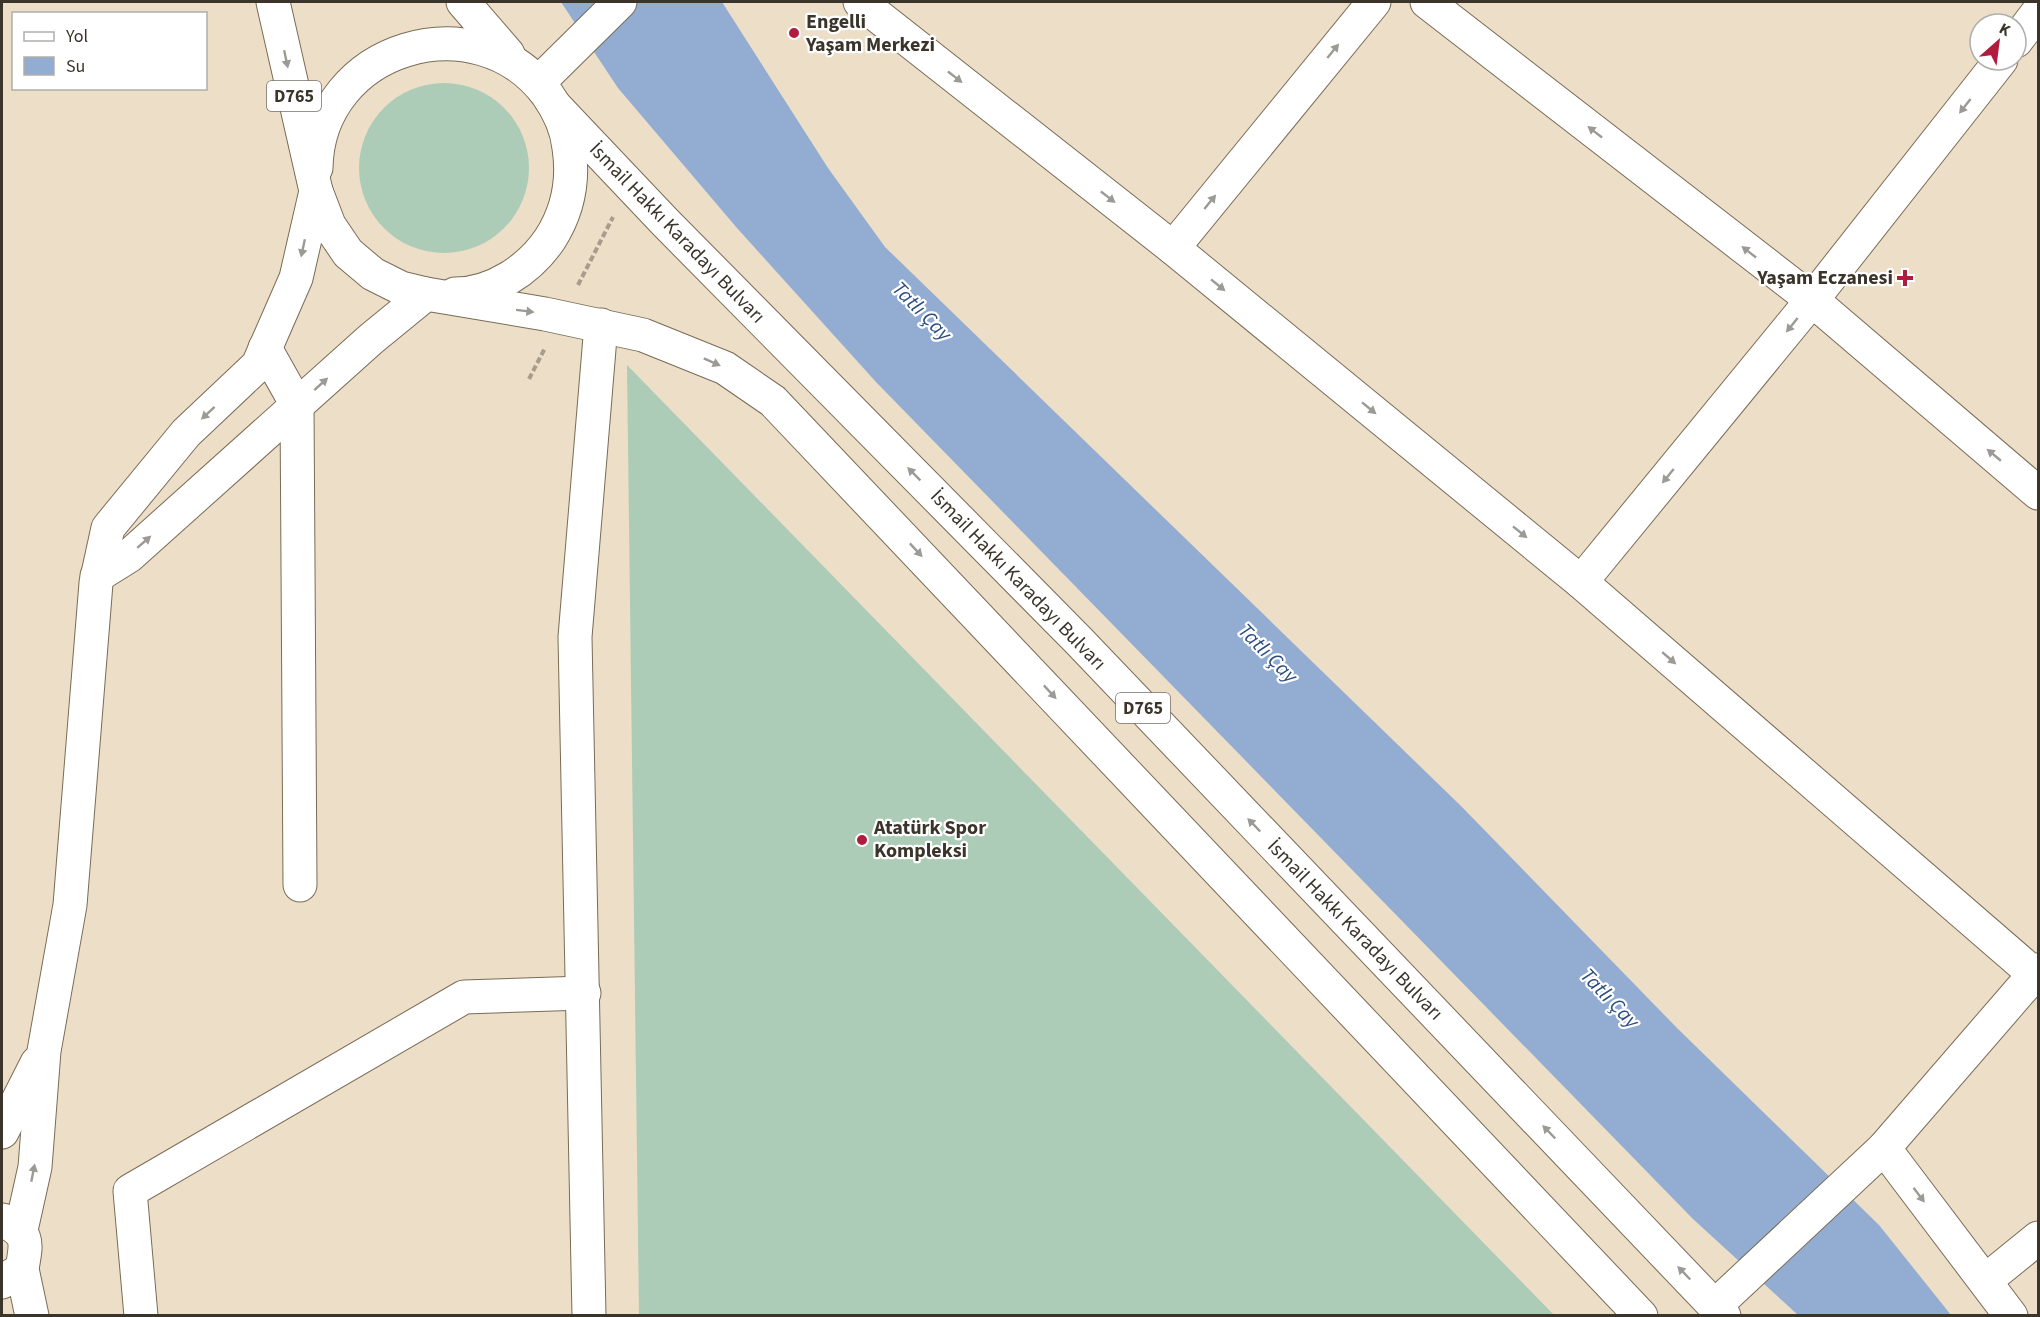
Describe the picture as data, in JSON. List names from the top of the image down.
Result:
{
  "streets": {
    "main road": ["D765", "İsmail Hakkı Karadayı Bulvarı"]
  },
  "water": ["Tatlı Çay"],
  "places": {
    "other": ["Engelli Yaşam Merkezi", "Atatürk Spor Kompleksi"],
    "health": ["Yaşam Eczanesi"]
  },
  "legend": ["Yol", "Su"],
  "north": "top right"
}
